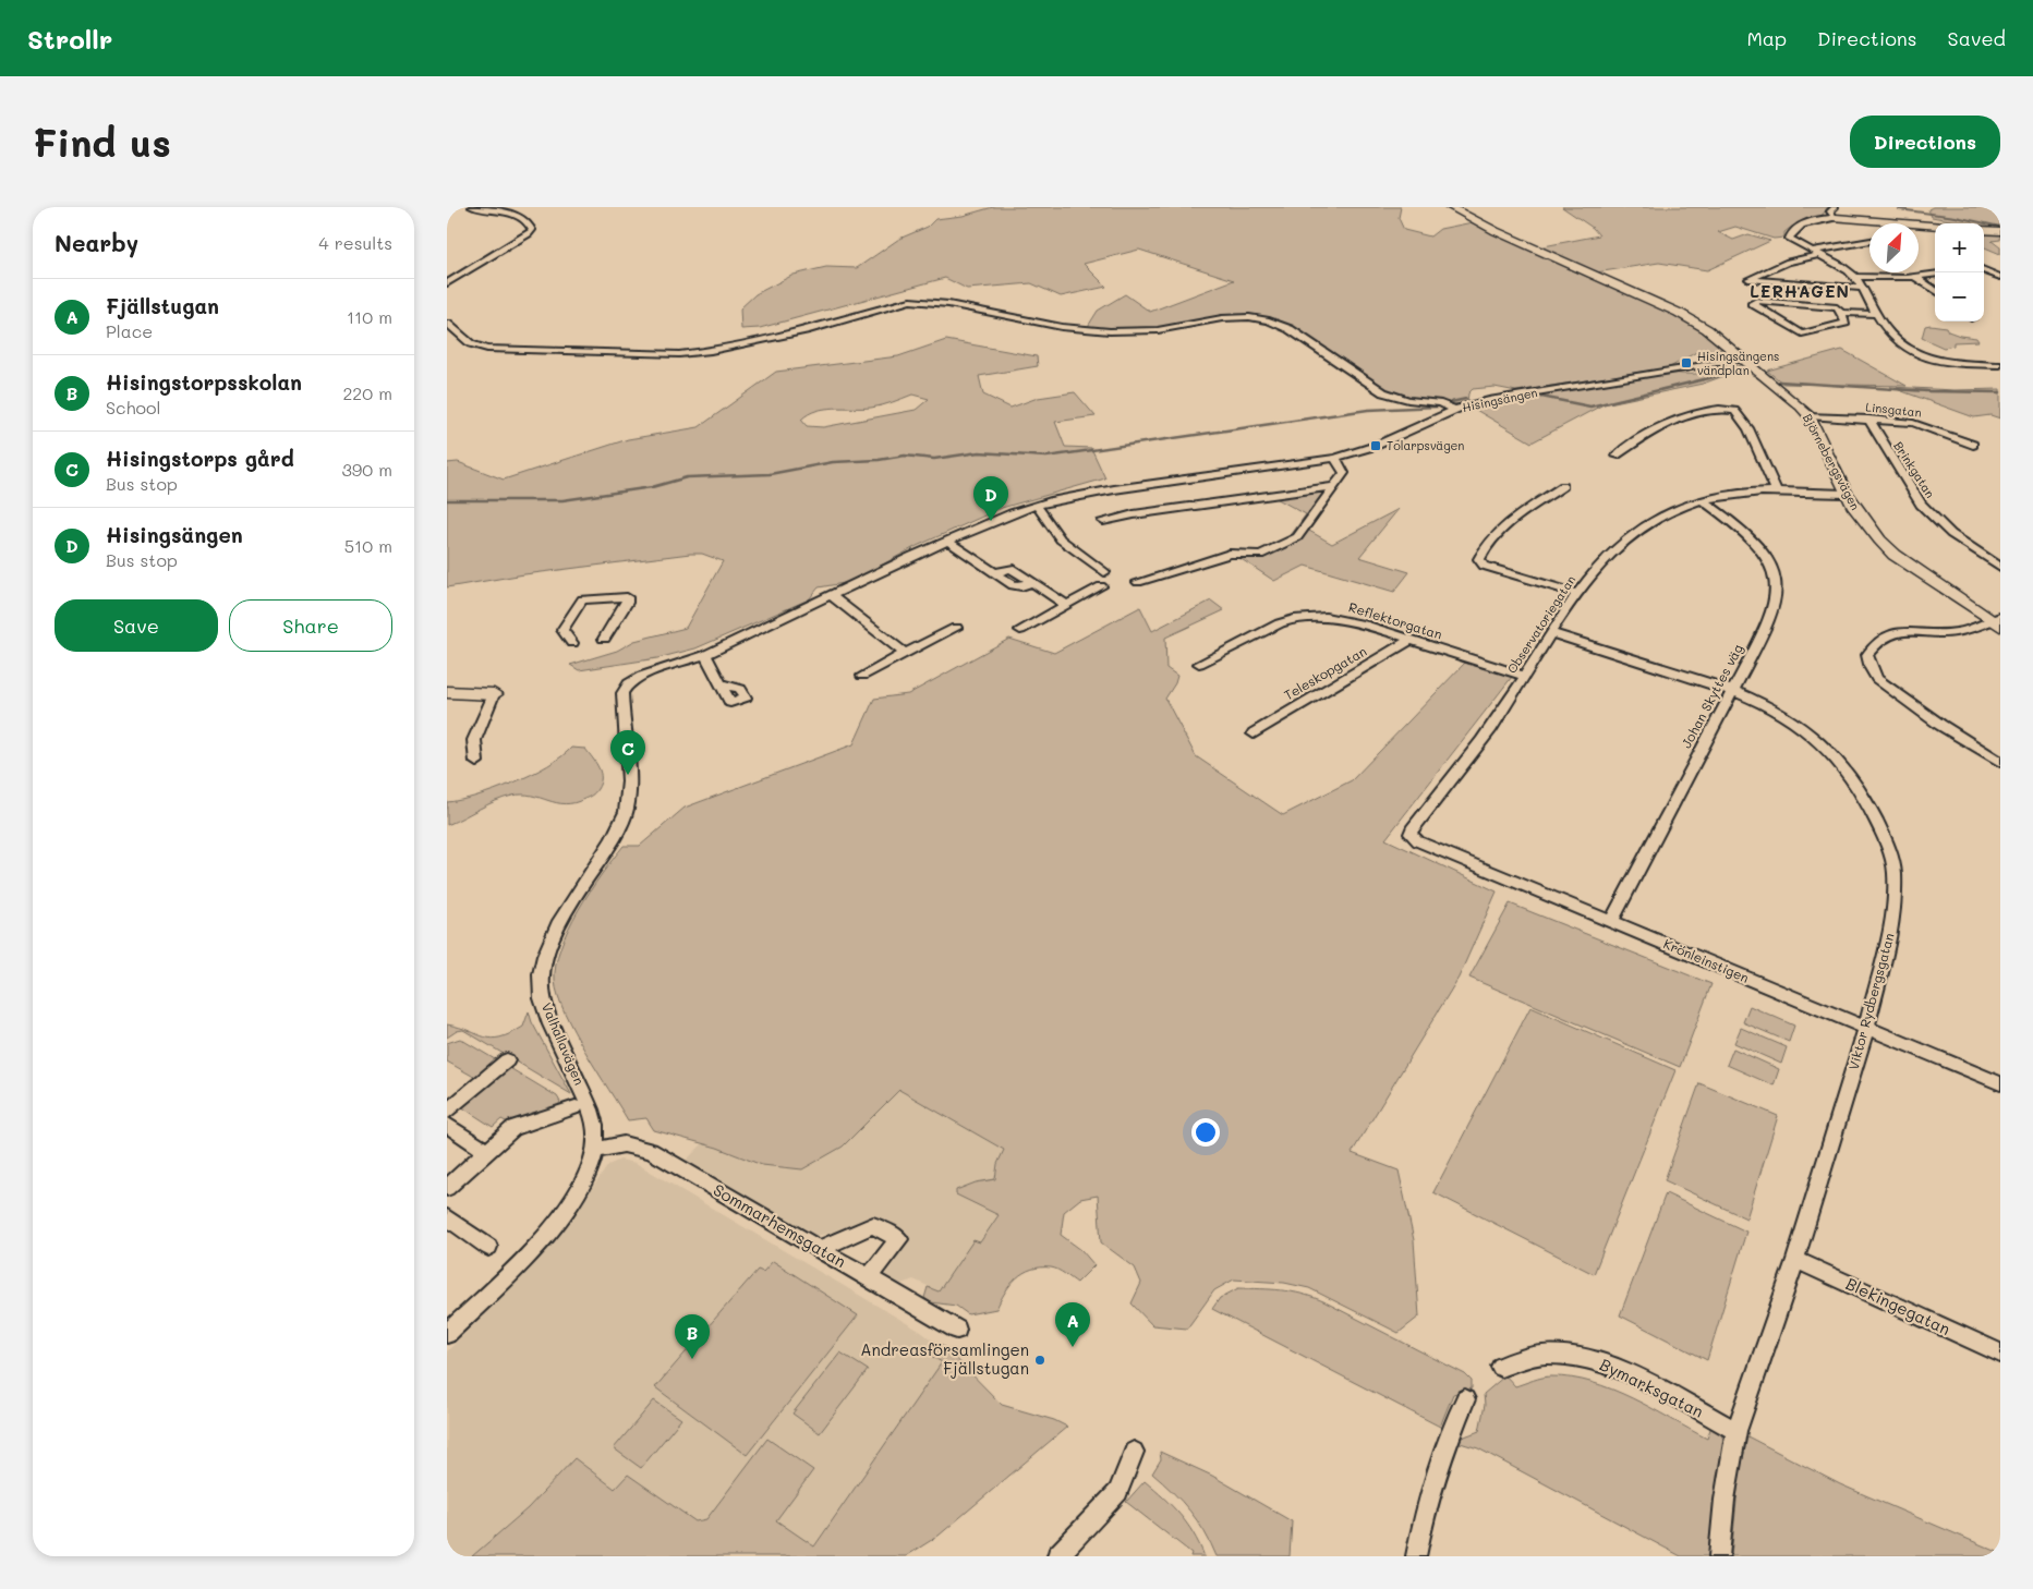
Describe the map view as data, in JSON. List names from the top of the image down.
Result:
{
  "streets": {
    "street": [
      "Hisingsängen",
      "Linsgatan",
      "Björnebergsvägen",
      "Brinkgatan",
      "Reflektorgatan",
      "Observatoriegatan",
      "Teleskopgatan",
      "Johan Skyttes väg",
      "Krönleinstigen",
      "Viktor Rydbergsgatan",
      "Valhallavägen",
      "Sommarhemsgatan",
      "Blekingegatan",
      "Bymarksgatan"
    ]
  },
  "crossings": [
    ["Hisingsängen", "Björnebergsvägen"],
    ["Hisingsängen", "Valhallavägen"],
    ["Linsgatan", "Björnebergsvägen"],
    ["Linsgatan", "Brinkgatan"],
    ["Björnebergsvägen", "Observatoriegatan"],
    ["Reflektorgatan", "Observatoriegatan"],
    ["Reflektorgatan", "Teleskopgatan"],
    ["Observatoriegatan", "Johan Skyttes väg"],
    ["Observatoriegatan", "Krönleinstigen"],
    ["Observatoriegatan", "Viktor Rydbergsgatan"],
    ["Johan Skyttes väg", "Krönleinstigen"],
    ["Johan Skyttes väg", "Viktor Rydbergsgatan"],
    ["Krönleinstigen", "Viktor Rydbergsgatan"],
    ["Viktor Rydbergsgatan", "Blekingegatan"],
    ["Viktor Rydbergsgatan", "Bymarksgatan"],
    ["Valhallavägen", "Sommarhemsgatan"]
  ],
  "districts": ["LERHAGEN"],
  "places": {
    "transit": ["Hisingsängens vändplan", "Tolarpsvägen"],
    "other": ["Andreasförsamlingen Fjällstugan"]
  },
  "north": "top right",
  "page": {
    "header": "Strollr",
    "nav": ["Map", "Directions", "Saved"],
    "buttons": [
      "Directions",
      ["Save", "Share"]
    ],
    "title": "Find us",
    "heading": ["Nearby", "4 results"],
    "map_buttons": ["+", "−"],
    "list": [
      {
        "mark": "A",
        "name": "Fjällstugan",
        "note": "Place",
        "value": "110 m"
      },
      {
        "mark": "B",
        "name": "Hisingstorpsskolan",
        "note": "School",
        "value": "220 m"
      },
      {
        "mark": "C",
        "name": "Hisingstorps gård",
        "note": "Bus stop",
        "value": "390 m"
      },
      {
        "mark": "D",
        "name": "Hisingsängen",
        "note": "Bus stop",
        "value": "510 m"
      }
    ],
    "pins": [
      "D",
      "C",
      "A",
      "B"
    ]
  }
}
